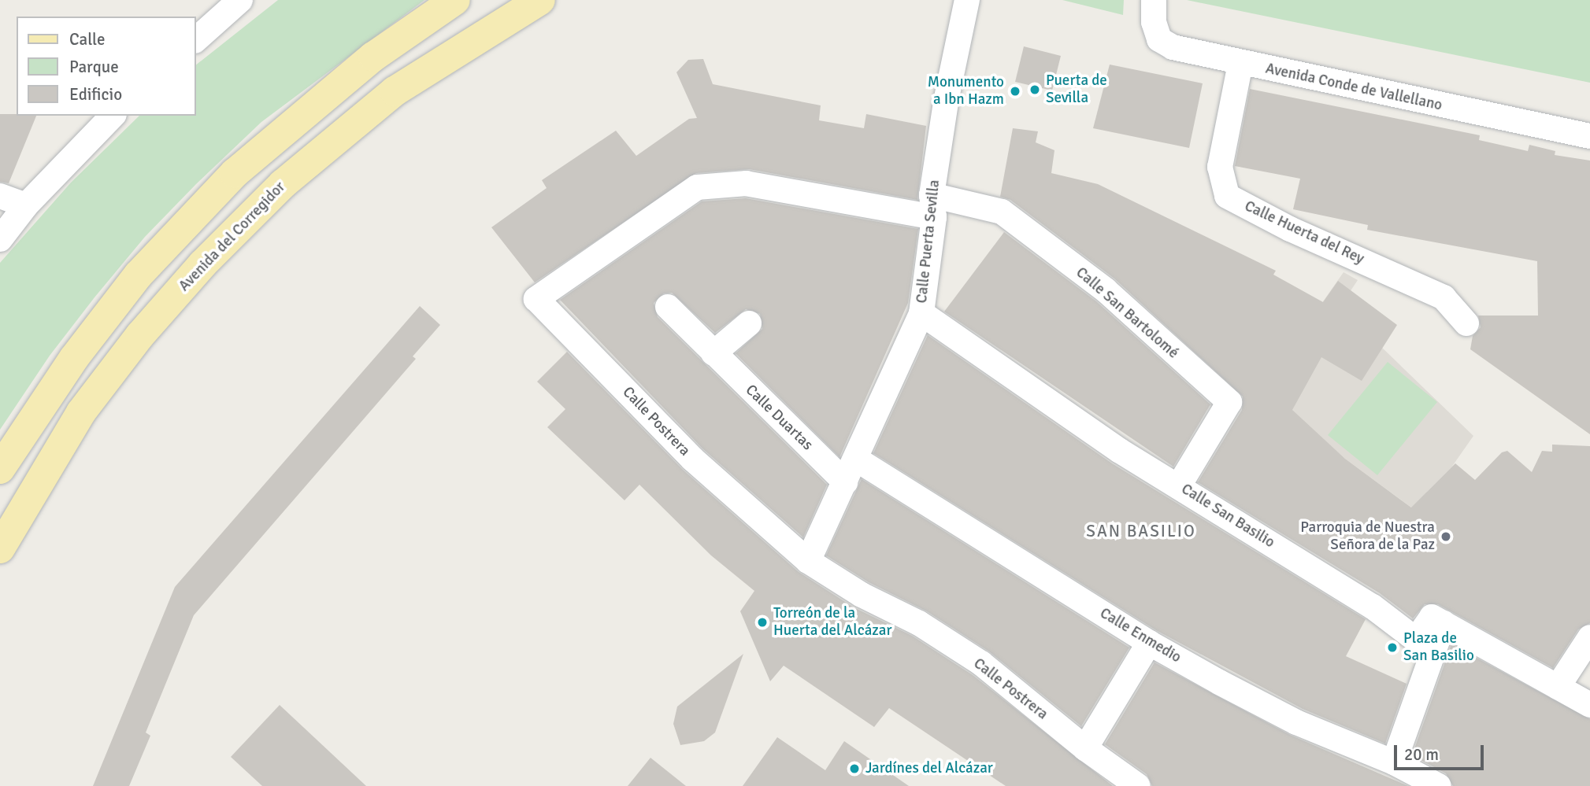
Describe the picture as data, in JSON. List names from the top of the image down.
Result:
{
  "streets": {
    "main road": ["Avenida del Corregidor"],
    "street": [
      "Avenida Conde de Vallellano",
      "Calle Huerta del Rey",
      "Calle Puerta Sevilla",
      "Calle San Bartolomé",
      "Calle Duartas",
      "Calle Postrera",
      "Calle San Basilio",
      "Calle Enmedio"
    ]
  },
  "crossings": [
    ["Avenida Conde de Vallellano", "Calle Huerta del Rey"],
    ["Calle Puerta Sevilla", "Calle San Bartolomé"],
    ["Calle Puerta Sevilla", "Calle Duartas"],
    ["Calle Puerta Sevilla", "Calle Postrera"],
    ["Calle Puerta Sevilla", "Calle San Basilio"],
    ["Calle Puerta Sevilla", "Calle Enmedio"],
    ["Calle San Bartolomé", "Calle Postrera"],
    ["Calle San Bartolomé", "Calle San Basilio"]
  ],
  "districts": ["SAN BASILIO"],
  "places": [
    "Puerta de Sevilla",
    "Monumento a Ibn Hazm",
    "Parroquia de Nuestra Señora de la Paz",
    "Torreón de la Huerta del Alcázar",
    "Plaza de San Basilio",
    "Jardínes del Alcázar"
  ],
  "legend": ["Calle", "Parque", "Edificio"],
  "scale_bar": "20 m"
}
